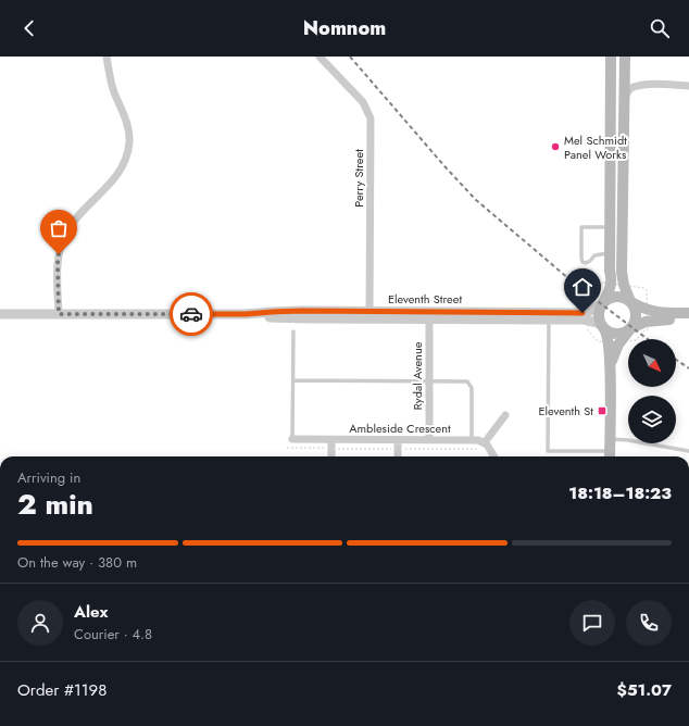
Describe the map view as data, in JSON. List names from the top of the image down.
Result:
{
  "streets": {
    "street": [
      "Perry Street",
      "Eleventh Street",
      "Rydal Avenue",
      "Ambleside Crescent"
    ]
  },
  "crossings": [
    ["Perry Street", "Eleventh Street"],
    ["Eleventh Street", "Rydal Avenue"],
    ["Rydal Avenue", "Ambleside Crescent"]
  ],
  "places": {
    "other": ["Mel Schmidt Panel Works"],
    "transit": ["Eleventh St"]
  },
  "north": "bottom right",
  "page": {
    "header": "Nomnom",
    "heading": ["2 min", "Arriving in", "18:18–18:23"],
    "panel": [
      "Alex",
      "Courier · 4.8",
      "Order #1198",
      "$51.07"
    ],
    "bar": "On the way · 380 m"
  }
}
